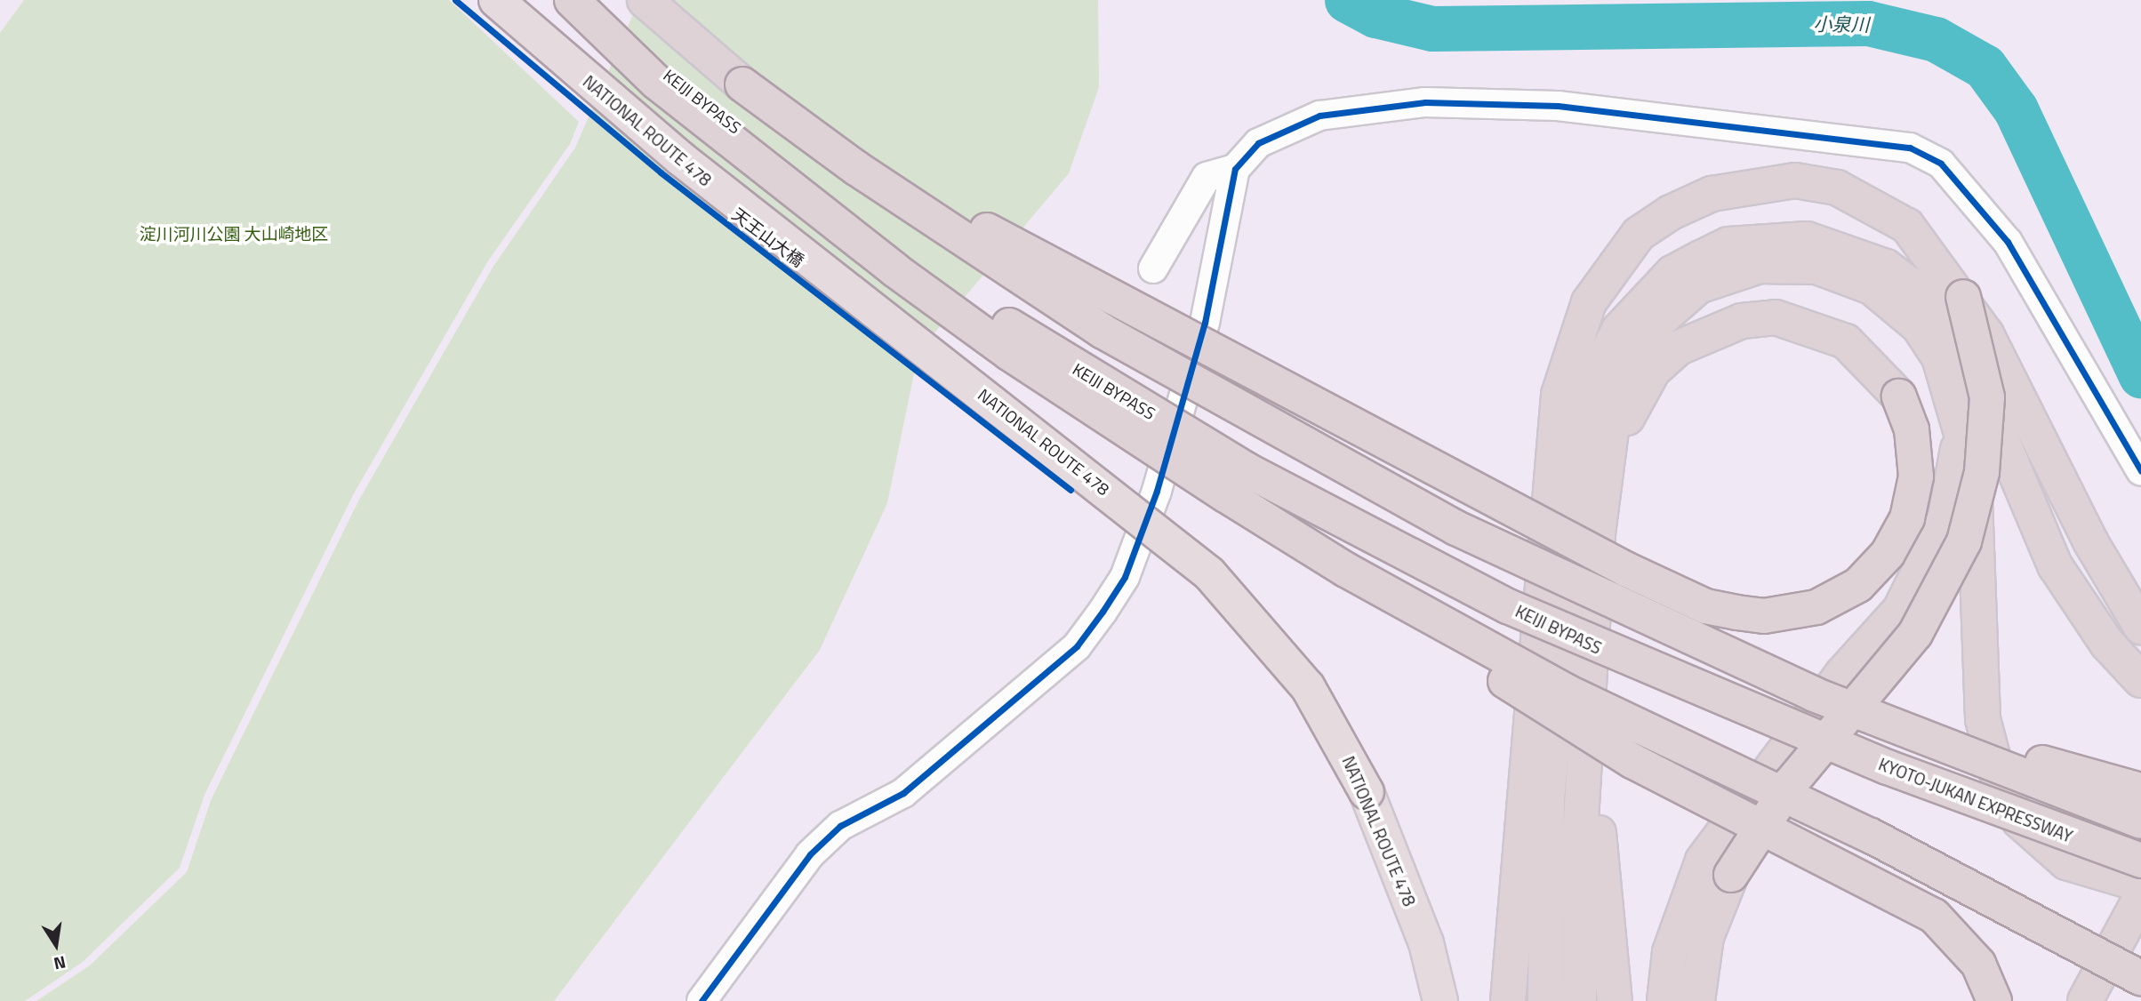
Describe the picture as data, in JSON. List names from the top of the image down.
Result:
{
  "streets": {
    "highway": ["KEIJI BYPASS", "NATIONAL ROUTE 478", "KYOTO-JUKAN EXPRESSWAY"],
    "cycle path": ["天王山大橋"]
  },
  "crossings": [
    ["KEIJI BYPASS", "KYOTO-JUKAN EXPRESSWAY"]
  ],
  "water": ["小泉川"],
  "parks": ["淀川河川公園 大山崎地区"],
  "north": "bottom"
}
